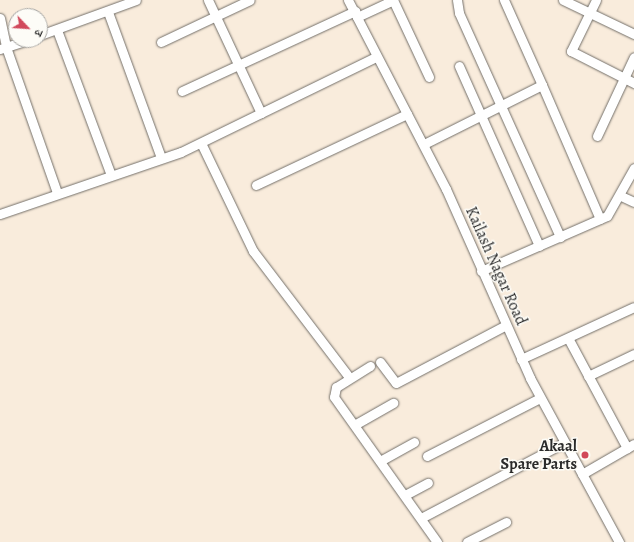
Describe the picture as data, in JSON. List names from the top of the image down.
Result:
{
  "streets": {
    "street": ["Kailash Nagar Road"]
  },
  "places": ["Akaal Spare Parts"],
  "north": "bottom right"
}
